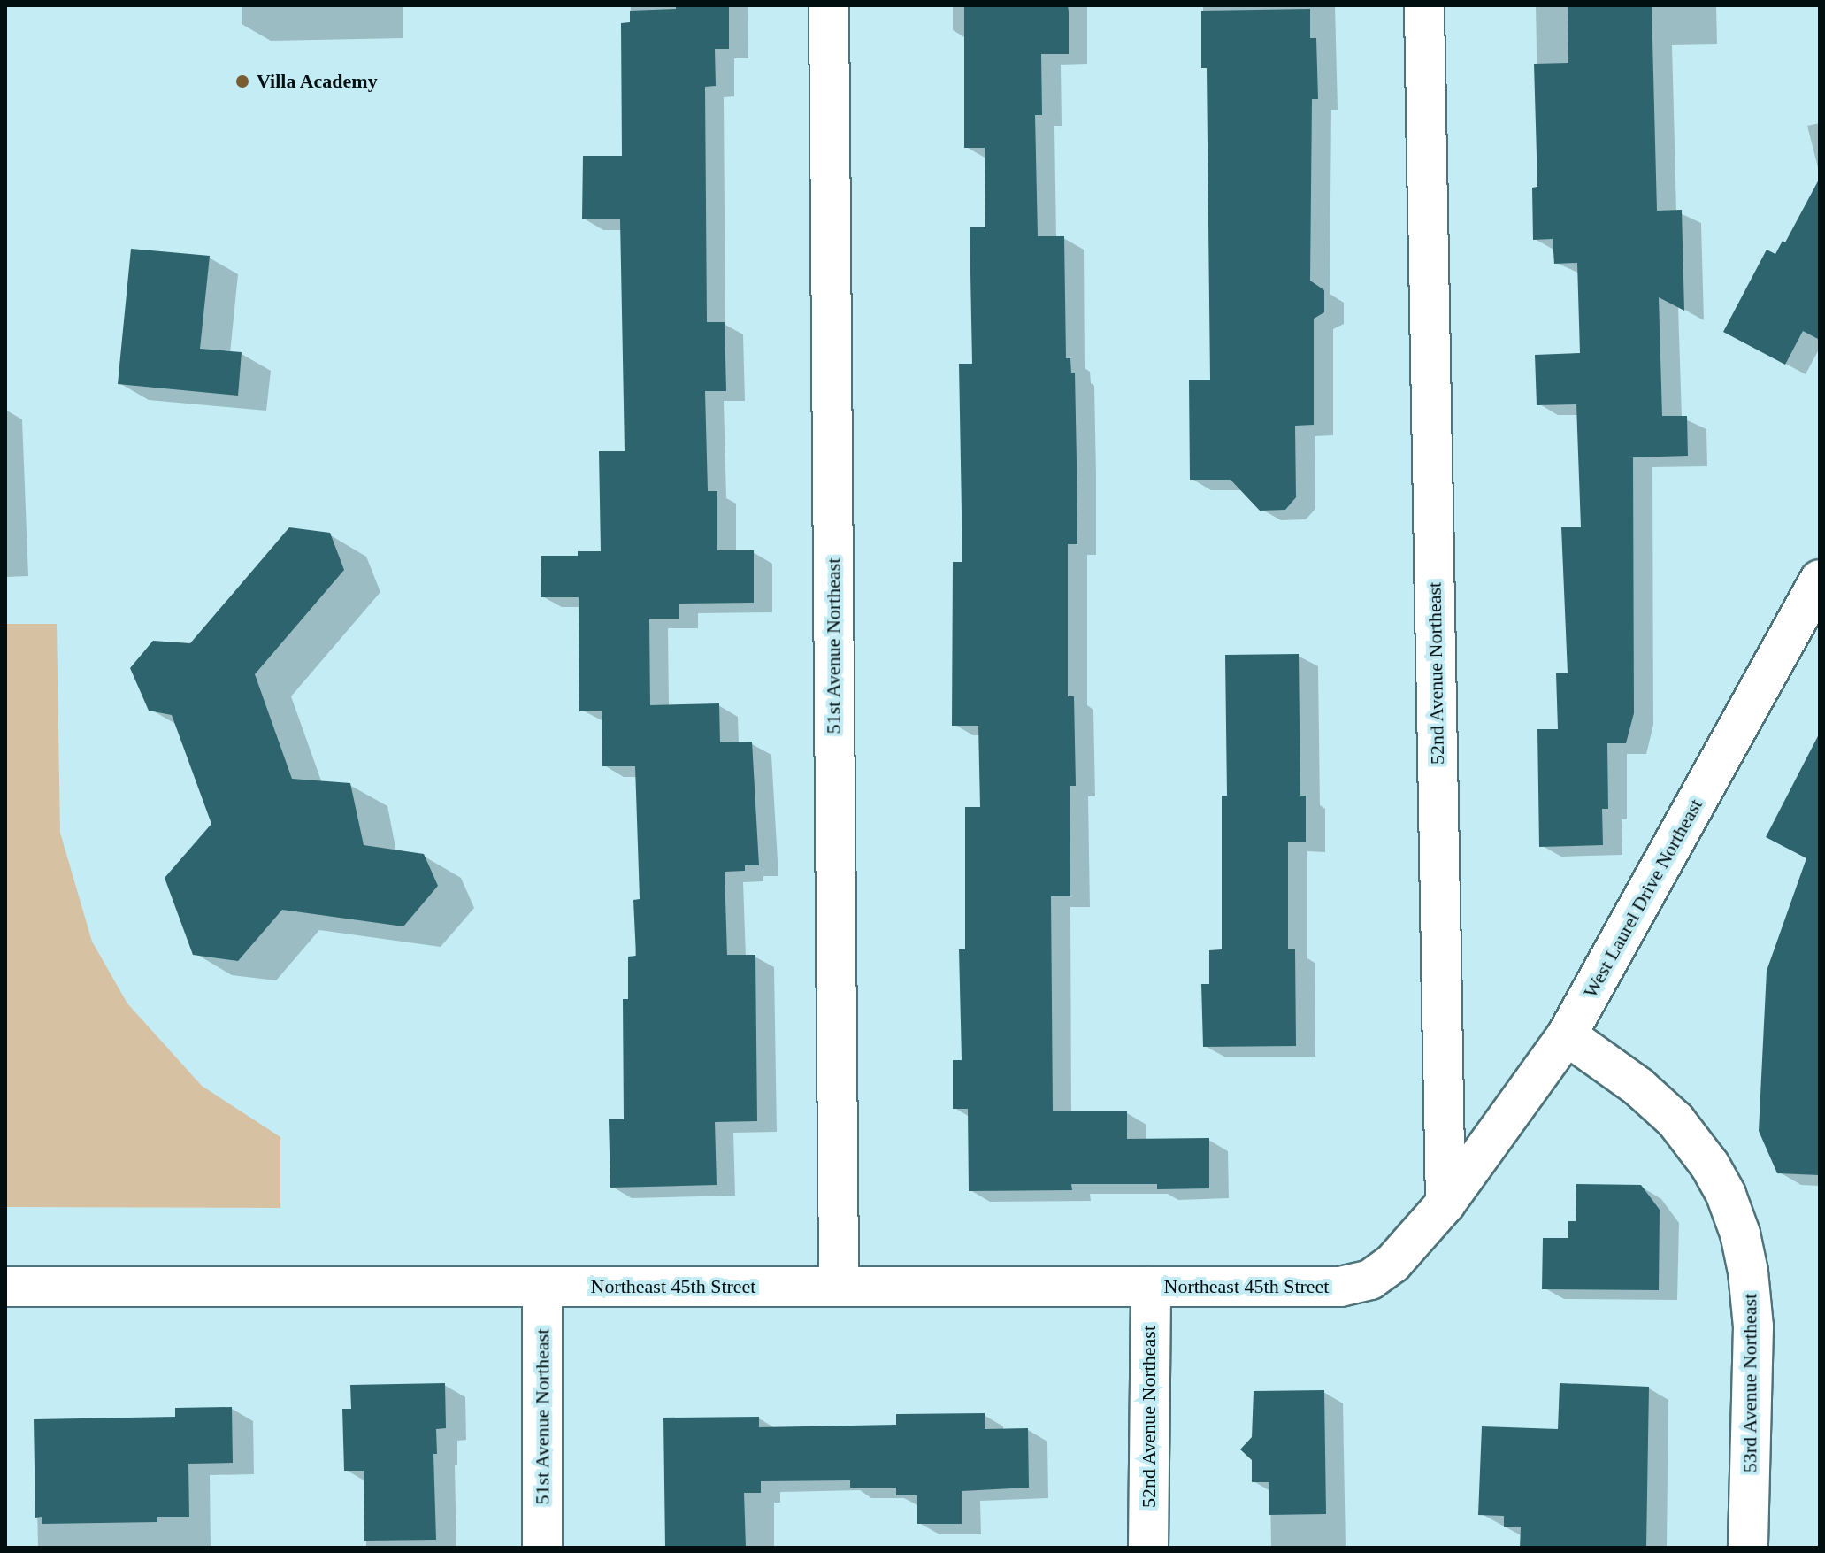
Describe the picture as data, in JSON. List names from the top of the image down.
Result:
{
  "streets": {
    "street": [
      "51st Avenue Northeast",
      "52nd Avenue Northeast",
      "West Laurel Drive Northeast",
      "Northeast 45th Street",
      "53rd Avenue Northeast"
    ]
  },
  "crossings": [
    ["51st Avenue Northeast", "Northeast 45th Street"],
    ["52nd Avenue Northeast", "West Laurel Drive Northeast"],
    ["52nd Avenue Northeast", "Northeast 45th Street"],
    ["West Laurel Drive Northeast", "Northeast 45th Street"],
    ["West Laurel Drive Northeast", "53rd Avenue Northeast"]
  ],
  "places": ["Villa Academy"]
}
